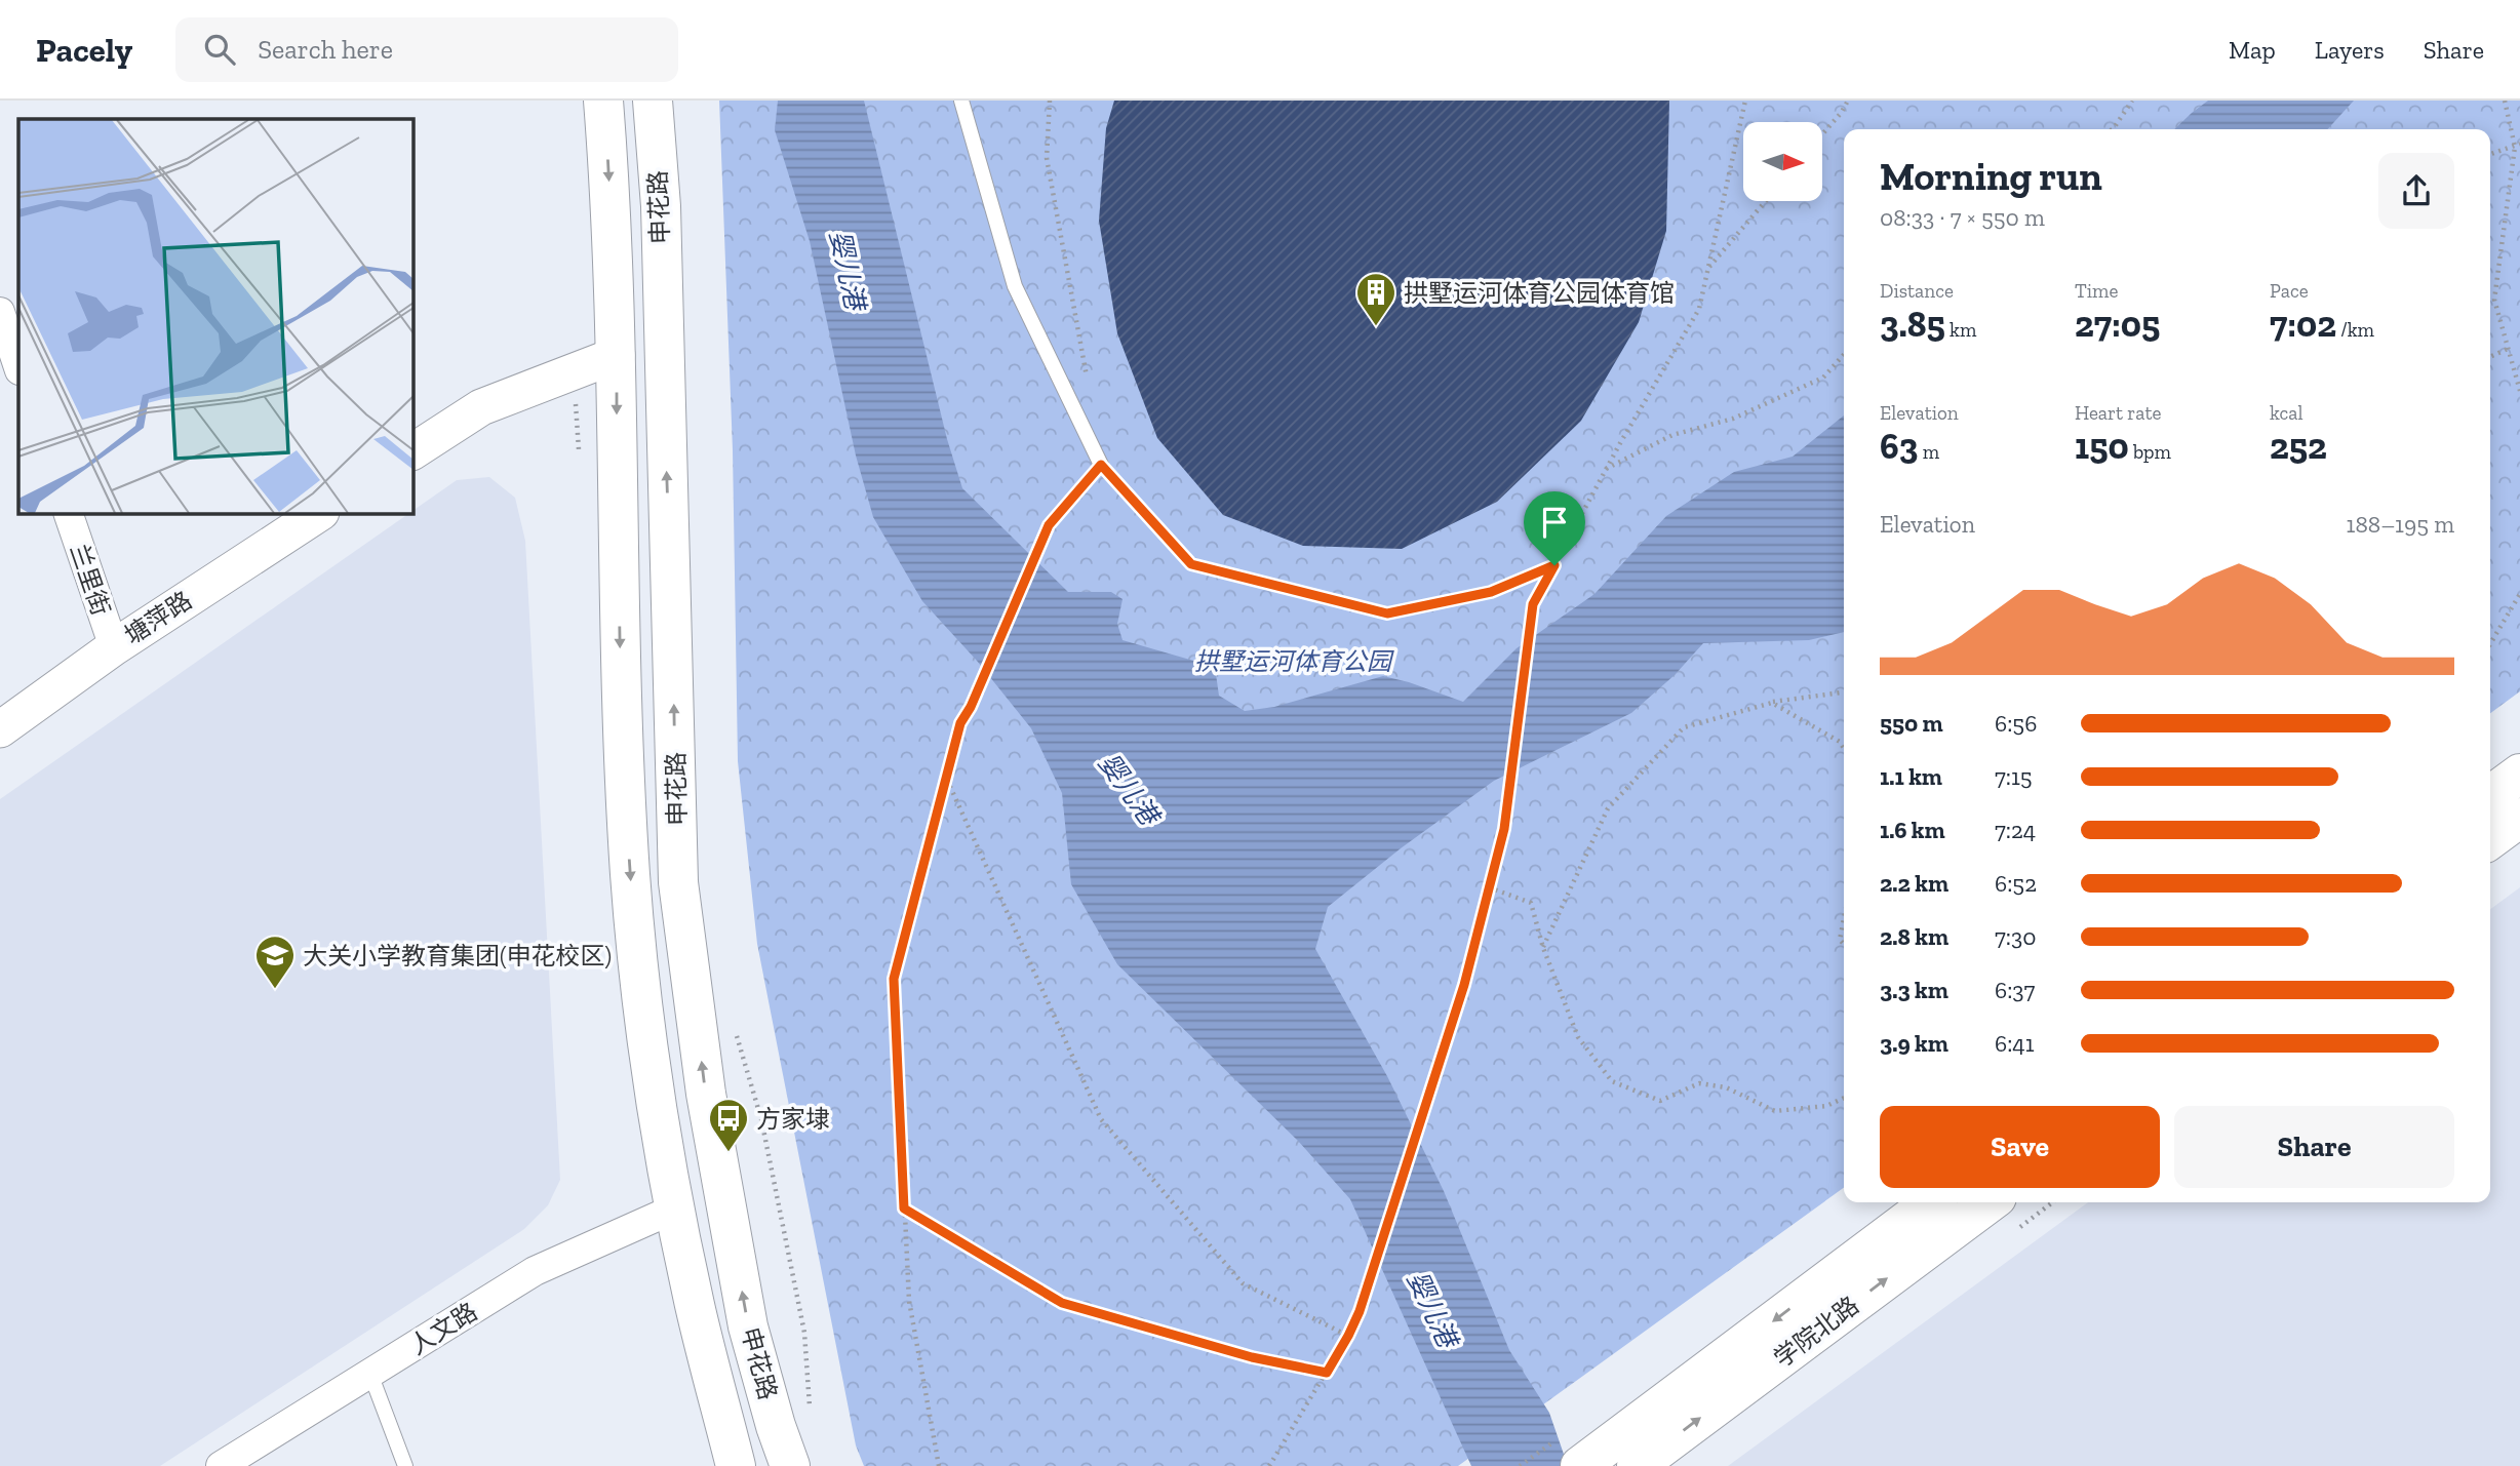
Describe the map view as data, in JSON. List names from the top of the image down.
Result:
{
  "streets": {
    "main road": ["申花路", "学院北路"],
    "street": ["兰里街", "塘萍路", "人文路"]
  },
  "crossings": [
    ["申花路", "人文路"],
    ["兰里街", "塘萍路"]
  ],
  "water": ["婴儿港"],
  "parks": ["拱墅运河体育公园"],
  "places": {
    "building": ["拱墅运河体育公园体育馆"],
    "school or university": ["大关小学教育集团(申花校区)"],
    "bus stop": ["方家埭"]
  },
  "north": "right",
  "page": {
    "header": "Pacely",
    "search": "Search here",
    "nav": ["Map", "Layers", "Share"],
    "heading": ["Morning run", "08:33 · 7 × 550 m"],
    "stats": [
      ["Distance", "3.85 km"],
      ["Time", "27:05"],
      ["Pace", "7:02 /km"],
      ["Elevation", "63 m"],
      ["Heart rate", "150 bpm"],
      ["kcal", "252"]
    ],
    "chart": ["Elevation", "188–195 m"],
    "list": [
      {
        "name": "550 m",
        "note": "6:56"
      },
      {
        "name": "1.1 km",
        "note": "7:15"
      },
      {
        "name": "1.6 km",
        "note": "7:24"
      },
      {
        "name": "2.2 km",
        "note": "6:52"
      },
      {
        "name": "2.8 km",
        "note": "7:30"
      },
      {
        "name": "3.3 km",
        "note": "6:37"
      },
      {
        "name": "3.9 km",
        "note": "6:41"
      }
    ],
    "buttons": ["Save", "Share"]
  }
}
